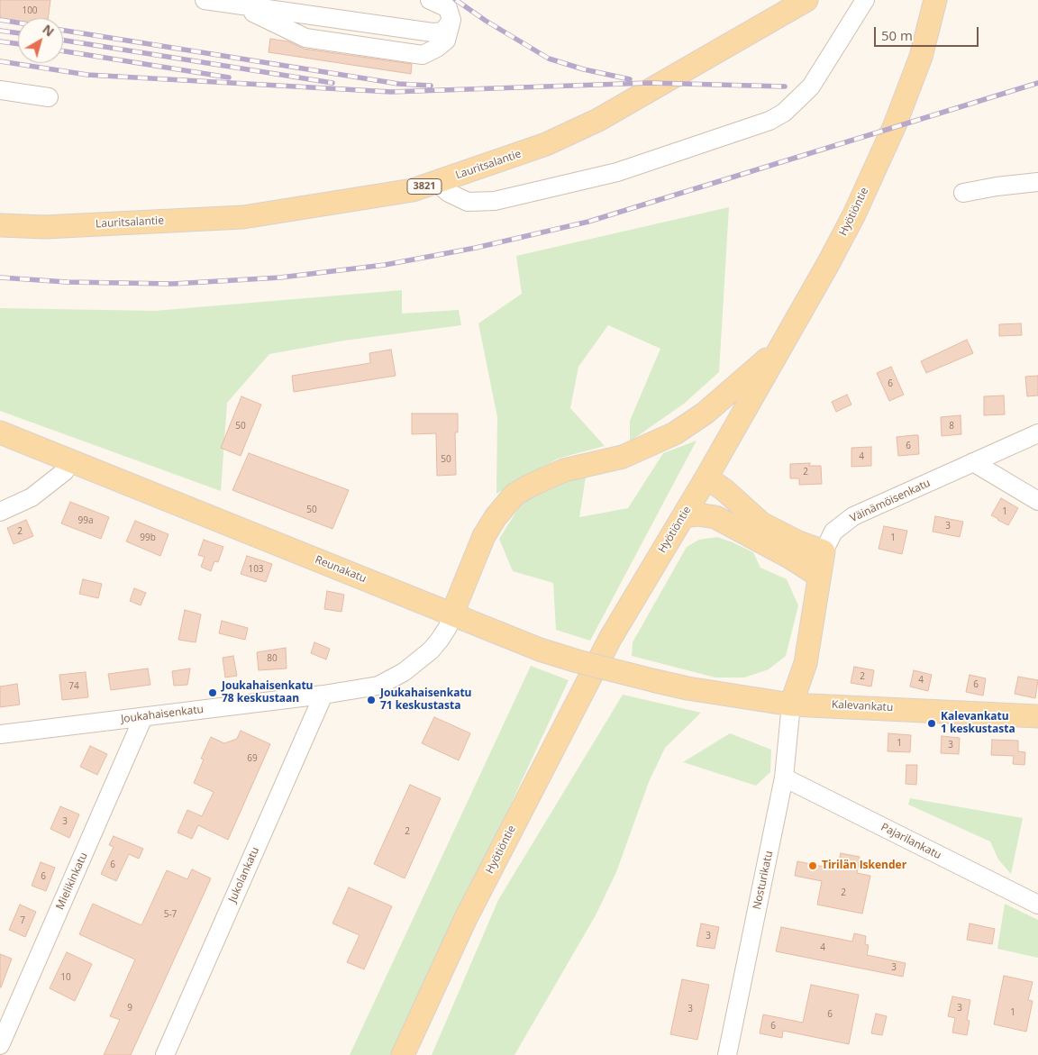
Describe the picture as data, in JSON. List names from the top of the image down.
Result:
{
  "streets": {
    "main road": [
      "Lauritsalantie",
      "3821",
      "Hyötiöntie",
      "Väinämöisenkatu",
      "Reunakatu",
      "Kalevankatu"
    ],
    "street": [
      "Joukahaisenkatu",
      "Pajarilankatu",
      "Jukolankatu",
      "Nosturikatu",
      "Mielikinkatu"
    ]
  },
  "crossings": [
    ["Väinämöisenkatu", "Kalevankatu"],
    ["Väinämöisenkatu", "Nosturikatu"],
    ["Reunakatu", "Kalevankatu"],
    ["Reunakatu", "Joukahaisenkatu"],
    ["Kalevankatu", "Nosturikatu"],
    ["Joukahaisenkatu", "Jukolankatu"],
    ["Joukahaisenkatu", "Mielikinkatu"],
    ["Pajarilankatu", "Nosturikatu"]
  ],
  "places": [
    "Joukahaisenkatu 78 keskustaan",
    "Joukahaisenkatu 71 keskustasta",
    "Kalevankatu 1 keskustasta",
    "Tirilän Iskender"
  ],
  "house_numbers": [
    "100",
    "6",
    "50",
    "8",
    "6",
    "4",
    "50",
    "2",
    "50",
    "1",
    "99a",
    "3",
    "2",
    "99b",
    "1",
    "103",
    "80",
    "2",
    "4",
    "6",
    "74",
    "1",
    "3",
    "69",
    "3",
    "2",
    "6",
    "6",
    "2",
    "5-7",
    "7",
    "3",
    "4",
    "3",
    "10",
    "9",
    "3",
    "3",
    "1",
    "6",
    "6"
  ],
  "scale_bar": "50 m",
  "north": "top right"
}
